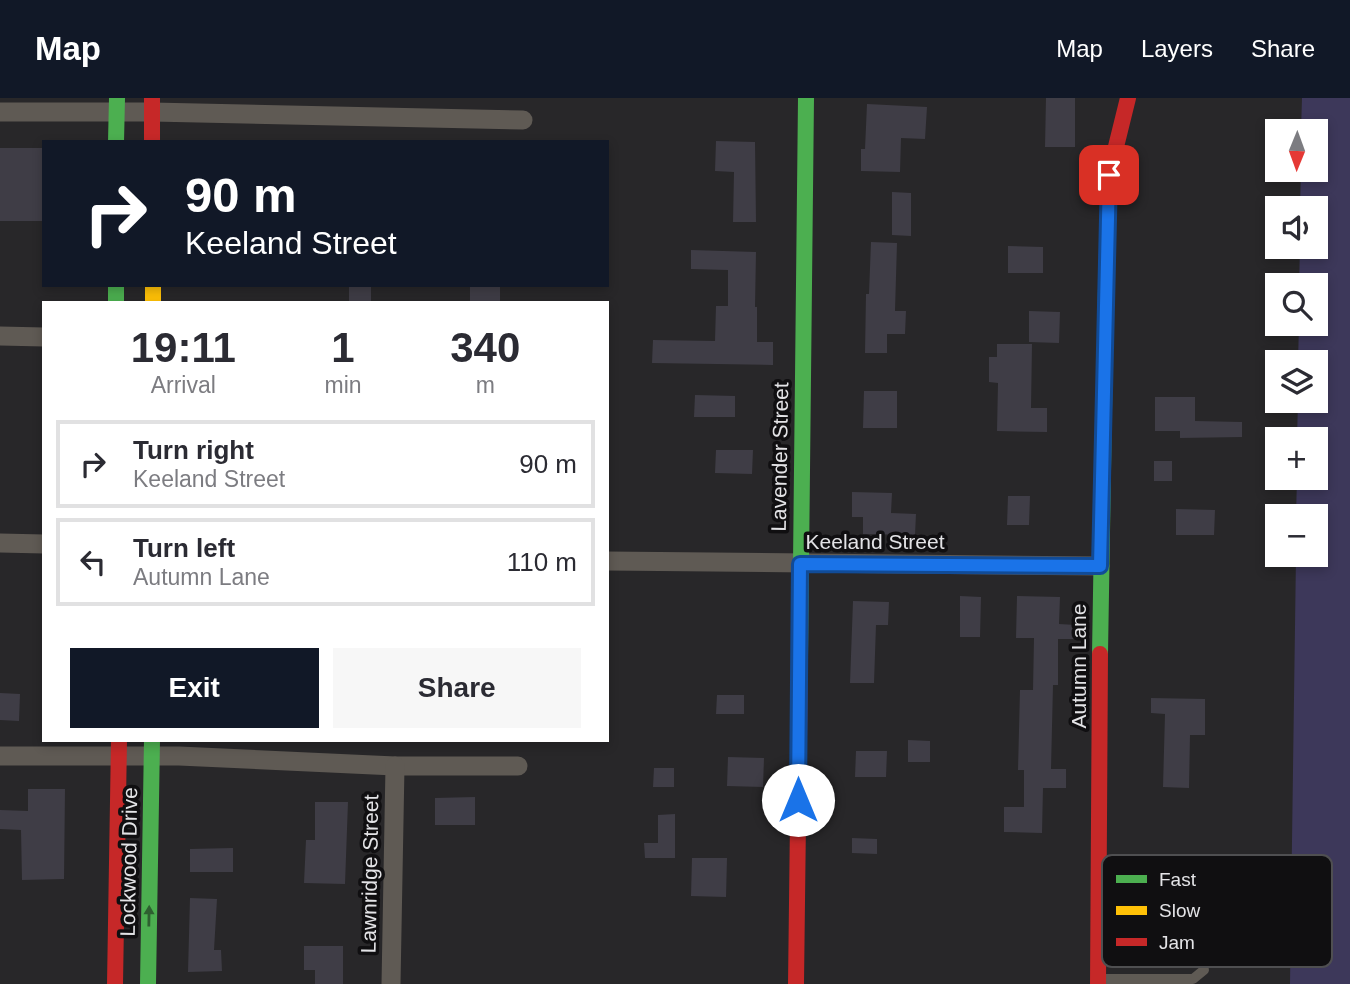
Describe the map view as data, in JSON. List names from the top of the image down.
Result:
{
  "streets": {
    "street": [
      "Lavender Street",
      "Keeland Street",
      "Autumn Lane",
      "Lockwood Drive",
      "Lawnridge Street"
    ]
  },
  "crossings": [
    ["Lavender Street", "Keeland Street"],
    ["Keeland Street", "Autumn Lane"]
  ],
  "legend": ["Fast", "Slow", "Jam"],
  "north": "bottom",
  "page": {
    "header": "Map",
    "nav": ["Map", "Layers", "Share"],
    "map_buttons": ["+", "−"],
    "turn": ["90 m", "Keeland Street"],
    "eta": [
      "19:11",
      "Arrival",
      "1",
      "min",
      "340",
      "m"
    ],
    "list": [
      {
        "name": "Turn right",
        "note": "Keeland Street",
        "value": "90 m"
      },
      {
        "name": "Turn left",
        "note": "Autumn Lane",
        "value": "110 m"
      }
    ],
    "buttons": ["Exit", "Share"]
  }
}
